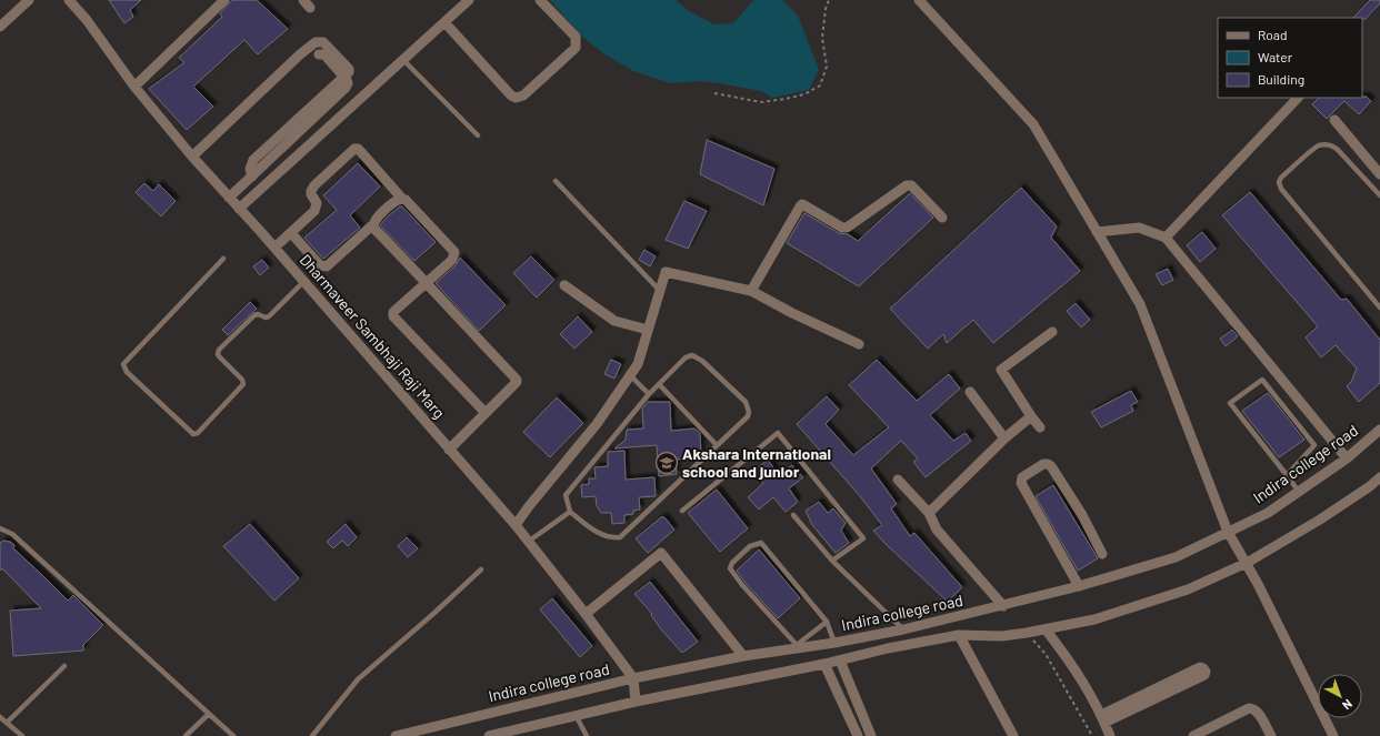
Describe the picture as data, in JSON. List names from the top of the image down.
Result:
{
  "streets": {
    "street": ["Dharmaveer Sambhaji Raji Marg", "Indira college road"]
  },
  "crossings": [
    ["Dharmaveer Sambhaji Raji Marg", "Indira college road"]
  ],
  "places": {
    "school or university": ["Akshara International school and junior"]
  },
  "legend": ["Road", "Water", "Building"],
  "north": "bottom right"
}
